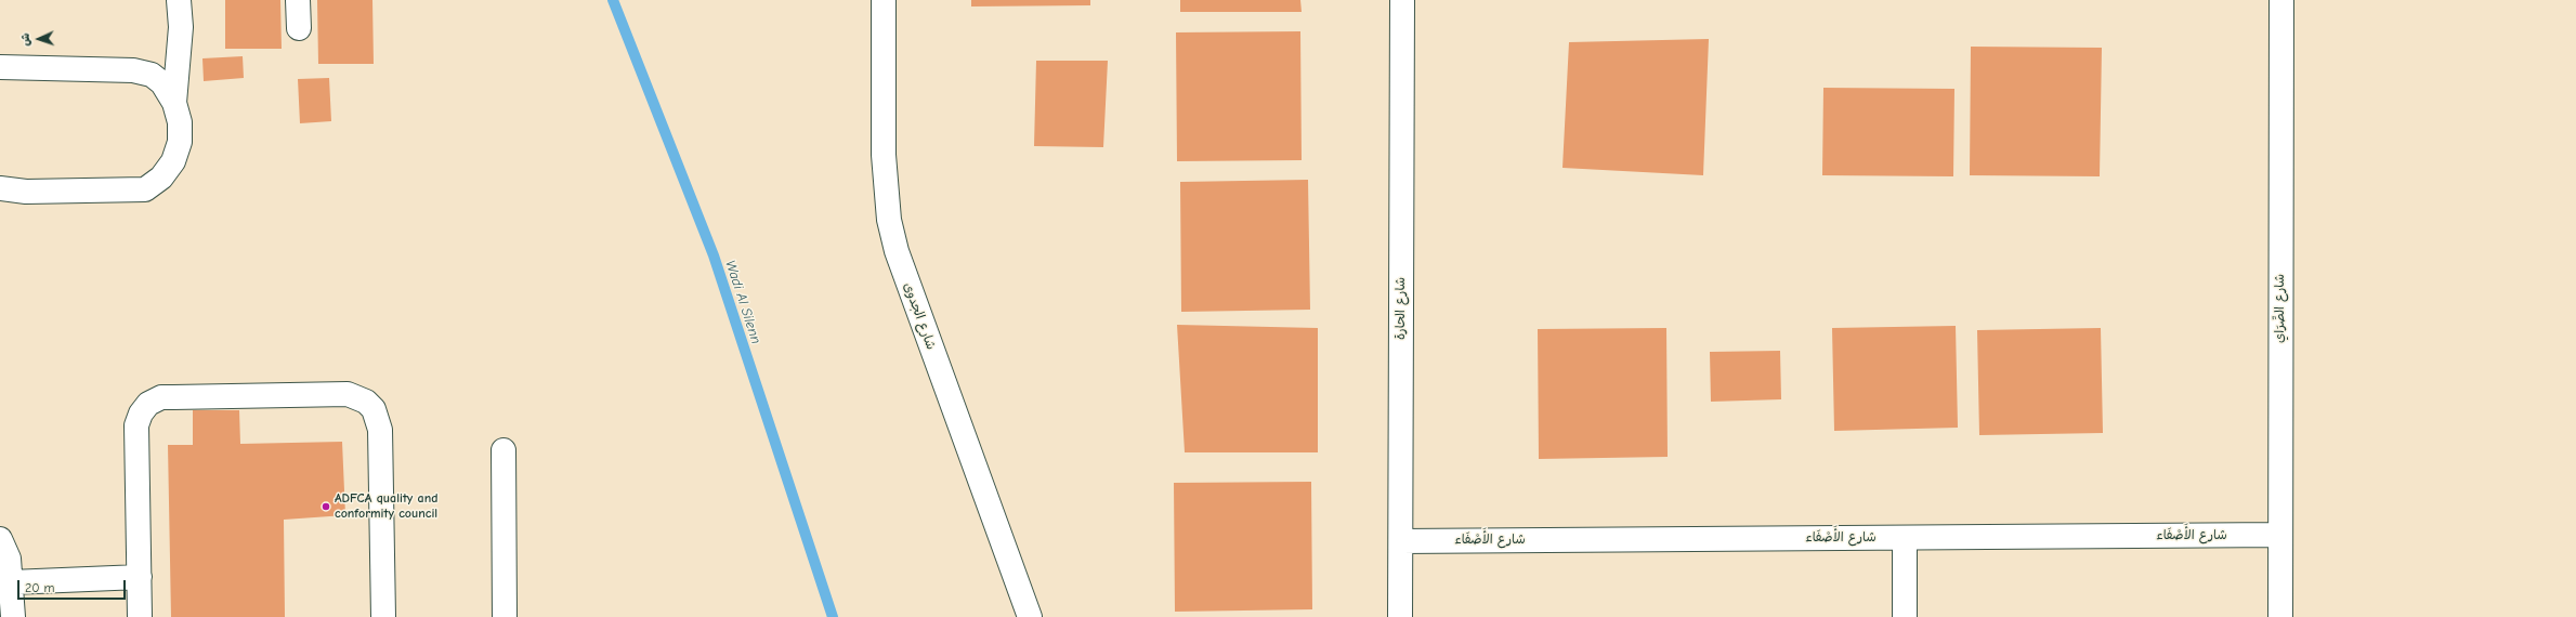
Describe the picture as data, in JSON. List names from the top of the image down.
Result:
{
  "streets": {
    "street": [
      "شارع الحارة",
      "شارع الصِّرَاي",
      "شارع الجدوى",
      "شارع الأَصْفَاء"
    ]
  },
  "crossings": [
    ["شارع الحارة", "شارع الأَصْفَاء"],
    ["شارع الصِّرَاي", "شارع الأَصْفَاء"]
  ],
  "water": ["Wadi Al Silenn"],
  "places": ["ADFCA quality and conformity council"],
  "scale_bar": "20 m",
  "north": "left"
}
